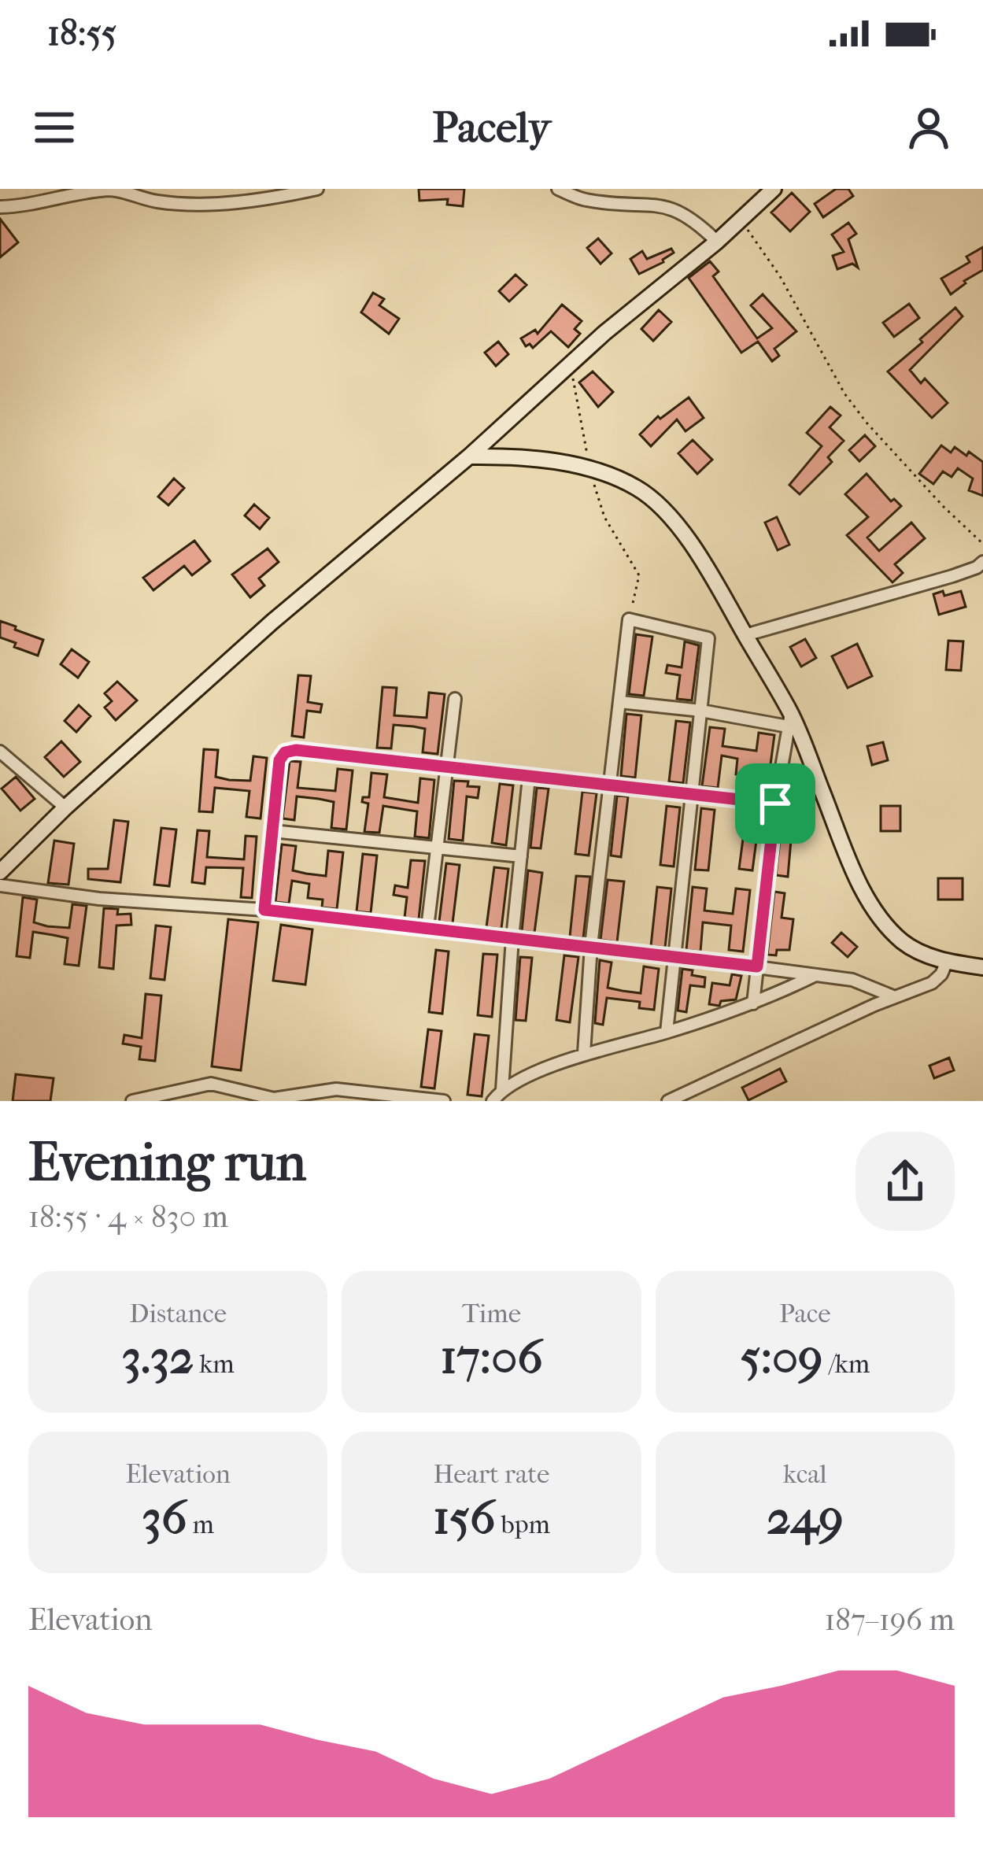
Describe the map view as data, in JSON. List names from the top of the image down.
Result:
{
  "page": {
    "status": "18:55",
    "header": "Pacely",
    "heading": ["Evening run", "18:55 · 4 × 830 m"],
    "stats": [
      ["Distance", "3.32 km"],
      ["Time", "17:06"],
      ["Pace", "5:09 /km"],
      ["Elevation", "36 m"],
      ["Heart rate", "156 bpm"],
      ["kcal", "249"]
    ],
    "chart": ["Elevation", "187–196 m"]
  }
}
